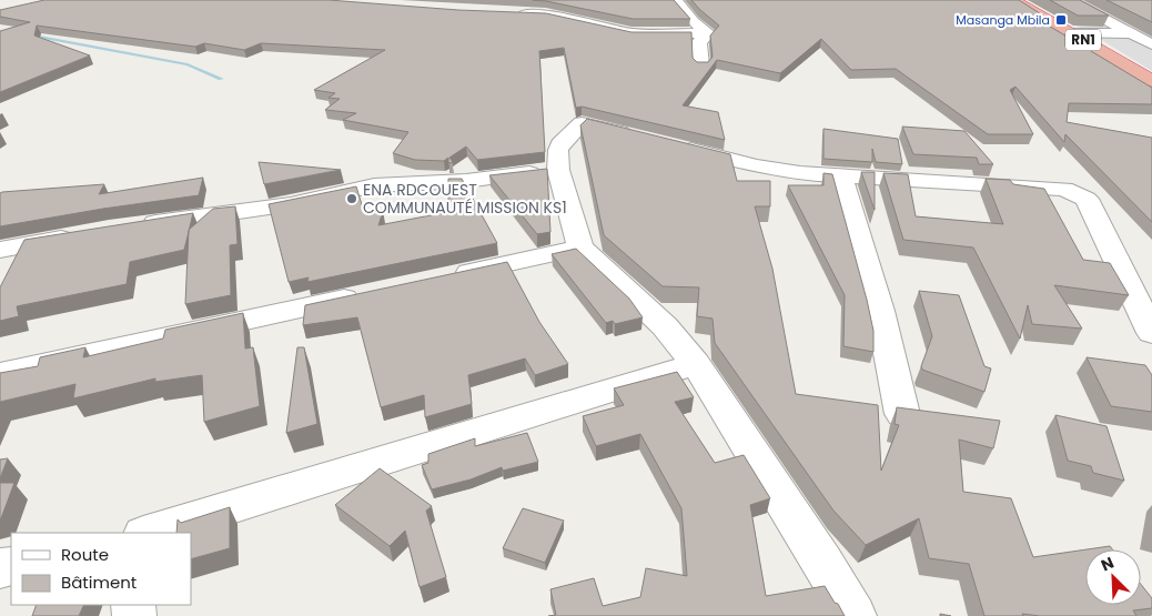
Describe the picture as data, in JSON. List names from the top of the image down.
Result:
{
  "streets": {
    "highway": ["RN1"]
  },
  "places": {
    "transit": ["Masanga Mbila"],
    "other": ["ENA RDCOUEST COMMUNAUTÉ MISSION KS1"]
  },
  "legend": ["Route", "Bâtiment"],
  "north": "top left"
}
